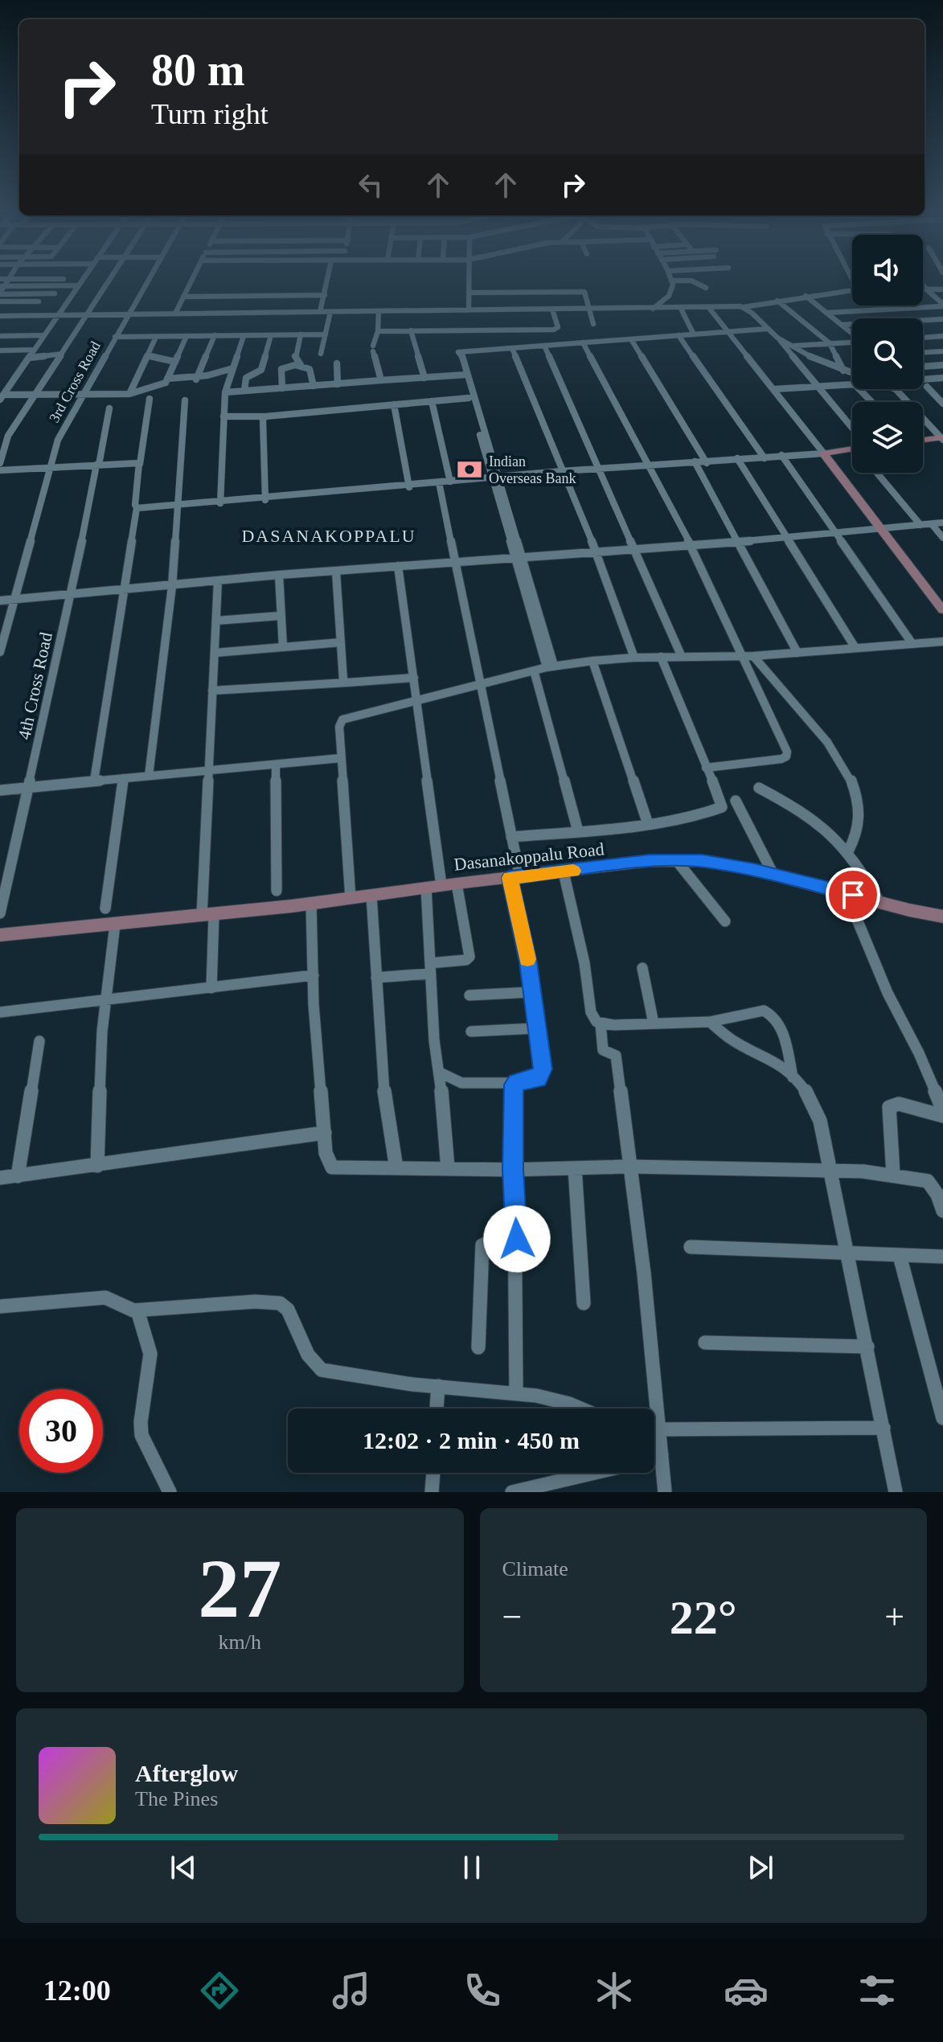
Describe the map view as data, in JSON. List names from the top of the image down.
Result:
{
  "streets": {
    "street": ["3rd Cross Road", "4th Cross Road", "Dasanakoppalu Road"]
  },
  "districts": ["DASANAKOPPALU"],
  "places": {
    "bank": ["Indian Overseas Bank"]
  },
  "page": {
    "turn": ["80 m", "Turn right"],
    "limit": "30",
    "trip": "12:02 · 2 min · 450 m",
    "tile": [
      ["27", "km/h"],
      "Climate"
    ],
    "heat": ["−", "22°", "+"],
    "song": ["Afterglow", "The Pines"],
    "tabs": "12:00"
  }
}
